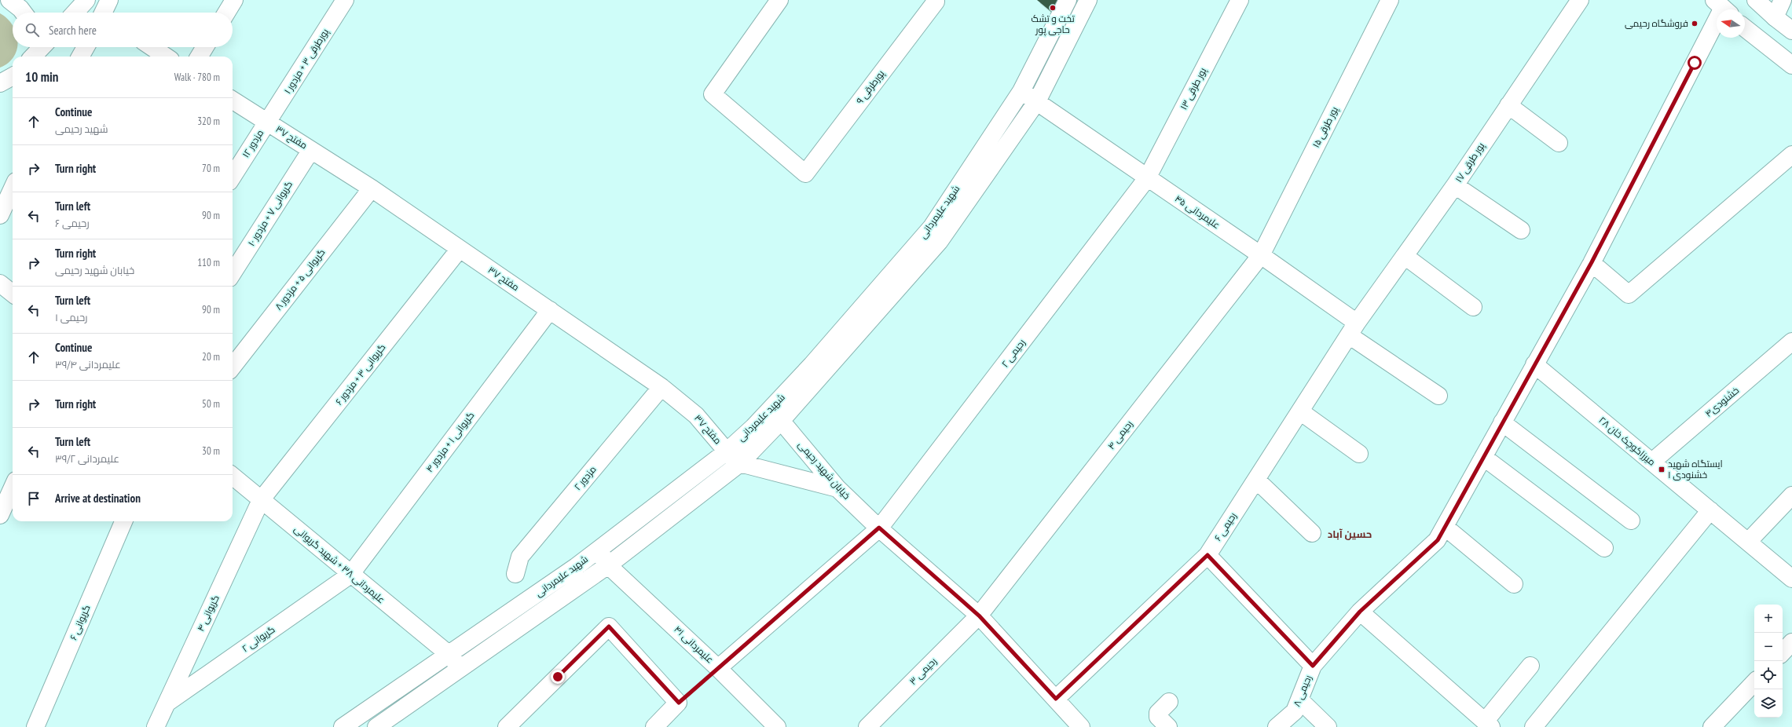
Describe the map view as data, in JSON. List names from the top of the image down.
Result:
{
  "streets": {
    "street": [
      "پورطرقی ۳ + مزدور ۱",
      "پورطرقی ۹",
      "پور طرقی ۱۳",
      "پور طرقی ۱۵",
      "مفتح ۳۷",
      "مزدور ۱۲",
      "پور طرقی ۱۷",
      "شهید علیمردانی",
      "علیمردانی ۴۵",
      "گریوانی ۷ + مزدور ۱۰",
      "گریوانی ۵ + مزدور ۸",
      "رحیمی ۲",
      "گریوانی ۳ + مزدور ۶",
      "خشنودی۴",
      "رحیمی ۴",
      "میرزاکوچک خان ۲۸",
      "گریوانی ۱ + مزدور ۴",
      "خیابان شهید رحیمی",
      "مزدور ۲",
      "رحیمی ۶",
      "علیمردانی ۳۸ + شهید گریوانی",
      "گریوانی ۴",
      "گریوانی ۶",
      "گریوانی ۲",
      "علیمردانی ۴۱",
      "رحیمی ۳",
      "رحیمی ۸"
    ]
  },
  "crossings": [
    ["پورطرقی ۳ + مزدور ۱", "مفتح ۳۷"],
    ["پورطرقی ۳ + مزدور ۱", "مزدور ۱۲"],
    ["پور طرقی ۱۳", "علیمردانی ۴۵"],
    ["پور طرقی ۱۳", "رحیمی ۲"],
    ["پور طرقی ۱۵", "علیمردانی ۴۵"],
    ["پور طرقی ۱۵", "رحیمی ۴"],
    ["مفتح ۳۷", "مزدور ۱۲"],
    ["مفتح ۳۷", "شهید علیمردانی"],
    ["مفتح ۳۷", "گریوانی ۷ + مزدور ۱۰"],
    ["مفتح ۳۷", "گریوانی ۵ + مزدور ۸"],
    ["مفتح ۳۷", "گریوانی ۳ + مزدور ۶"],
    ["مفتح ۳۷", "گریوانی ۱ + مزدور ۴"],
    ["مفتح ۳۷", "مزدور ۲"],
    ["پور طرقی ۱۷", "علیمردانی ۴۵"],
    ["پور طرقی ۱۷", "رحیمی ۶"],
    ["شهید علیمردانی", "علیمردانی ۴۵"],
    ["شهید علیمردانی", "خیابان شهید رحیمی"],
    ["شهید علیمردانی", "علیمردانی ۳۸ + شهید گریوانی"],
    ["شهید علیمردانی", "علیمردانی ۴۱"],
    ["علیمردانی ۴۵", "رحیمی ۲"],
    ["علیمردانی ۴۵", "رحیمی ۴"],
    ["علیمردانی ۴۵", "رحیمی ۶"],
    ["رحیمی ۲", "خیابان شهید رحیمی"],
    ["رحیمی ۲", "علیمردانی ۴۱"],
    ["گریوانی ۳ + مزدور ۶", "علیمردانی ۳۸ + شهید گریوانی"],
    ["گریوانی ۳ + مزدور ۶", "گریوانی ۴"],
    ["خشنودی۴", "میرزاکوچک خان ۲۸"],
    ["رحیمی ۴", "خیابان شهید رحیمی"],
    ["رحیمی ۴", "رحیمی ۳"],
    ["میرزاکوچک خان ۲۸", "رحیمی ۸"],
    ["گریوانی ۱ + مزدور ۴", "علیمردانی ۳۸ + شهید گریوانی"],
    ["گریوانی ۱ + مزدور ۴", "گریوانی ۲"],
    ["خیابان شهید رحیمی", "رحیمی ۶"],
    ["خیابان شهید رحیمی", "رحیمی ۳"],
    ["علیمردانی ۳۸ + شهید گریوانی", "گریوانی ۴"],
    ["علیمردانی ۳۸ + شهید گریوانی", "گریوانی ۲"],
    ["گریوانی ۴", "گریوانی ۲"]
  ],
  "districts": ["حسین آباد"],
  "places": {
    "other": ["تخت و تشک حاجی پور", "فروشگاه رحیمی"],
    "transit": ["ایستگاه شهید خشنودی ۱"]
  },
  "north": "left",
  "page": {
    "search": "Search here",
    "heading": ["10 min", "Walk · 780 m"],
    "list": [
      ["Continue", "شهید رحیمی", "320 m"],
      ["Turn right", "70 m"],
      ["Turn left", "رحیمی ۶", "90 m"],
      ["Turn right", "خیابان شهید رحیمی", "110 m"],
      ["Turn left", "رحیمی ۱", "90 m"],
      ["Continue", "علیمردانی ۳۹/۴", "20 m"],
      ["Turn right", "50 m"],
      ["Turn left", "علیمردانی ۳۹/۲", "30 m"],
      "Arrive at destination"
    ],
    "map_buttons": ["+", "−"]
  }
}
